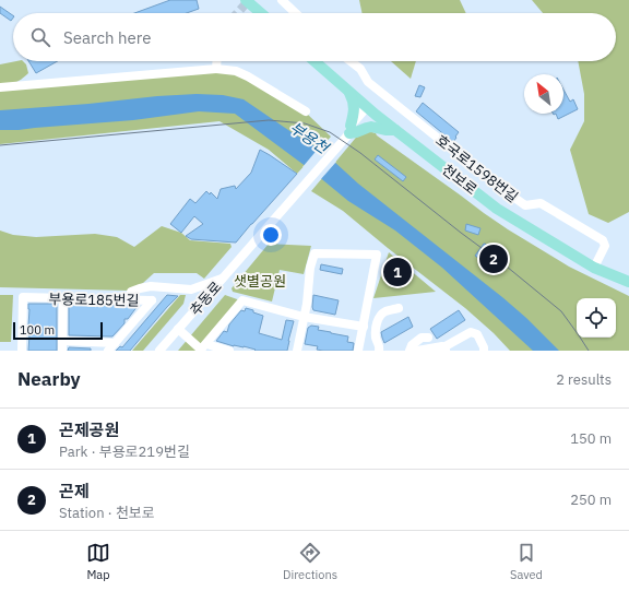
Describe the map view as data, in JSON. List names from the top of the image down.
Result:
{
  "streets": {
    "main road": ["천보로"],
    "street": ["호국로1598번길", "추동로", "부용로185번길"]
  },
  "crossings": [
    ["호국로1598번길", "천보로"]
  ],
  "water": ["부용천"],
  "parks": ["샛별공원"],
  "scale_bar": "100 m",
  "north": "top left",
  "page": {
    "search": "Search here",
    "pins": ["2", "1"],
    "scale": "100 m",
    "heading": ["Nearby", "2 results"],
    "list": [
      {
        "mark": "1",
        "name": "곤제공원",
        "note": "Park · 부용로219번길",
        "value": "150 m"
      },
      {
        "mark": "2",
        "name": "곤제",
        "note": "Station · 천보로",
        "value": "250 m"
      }
    ],
    "nav": ["Map", "Directions", "Saved"]
  }
}
